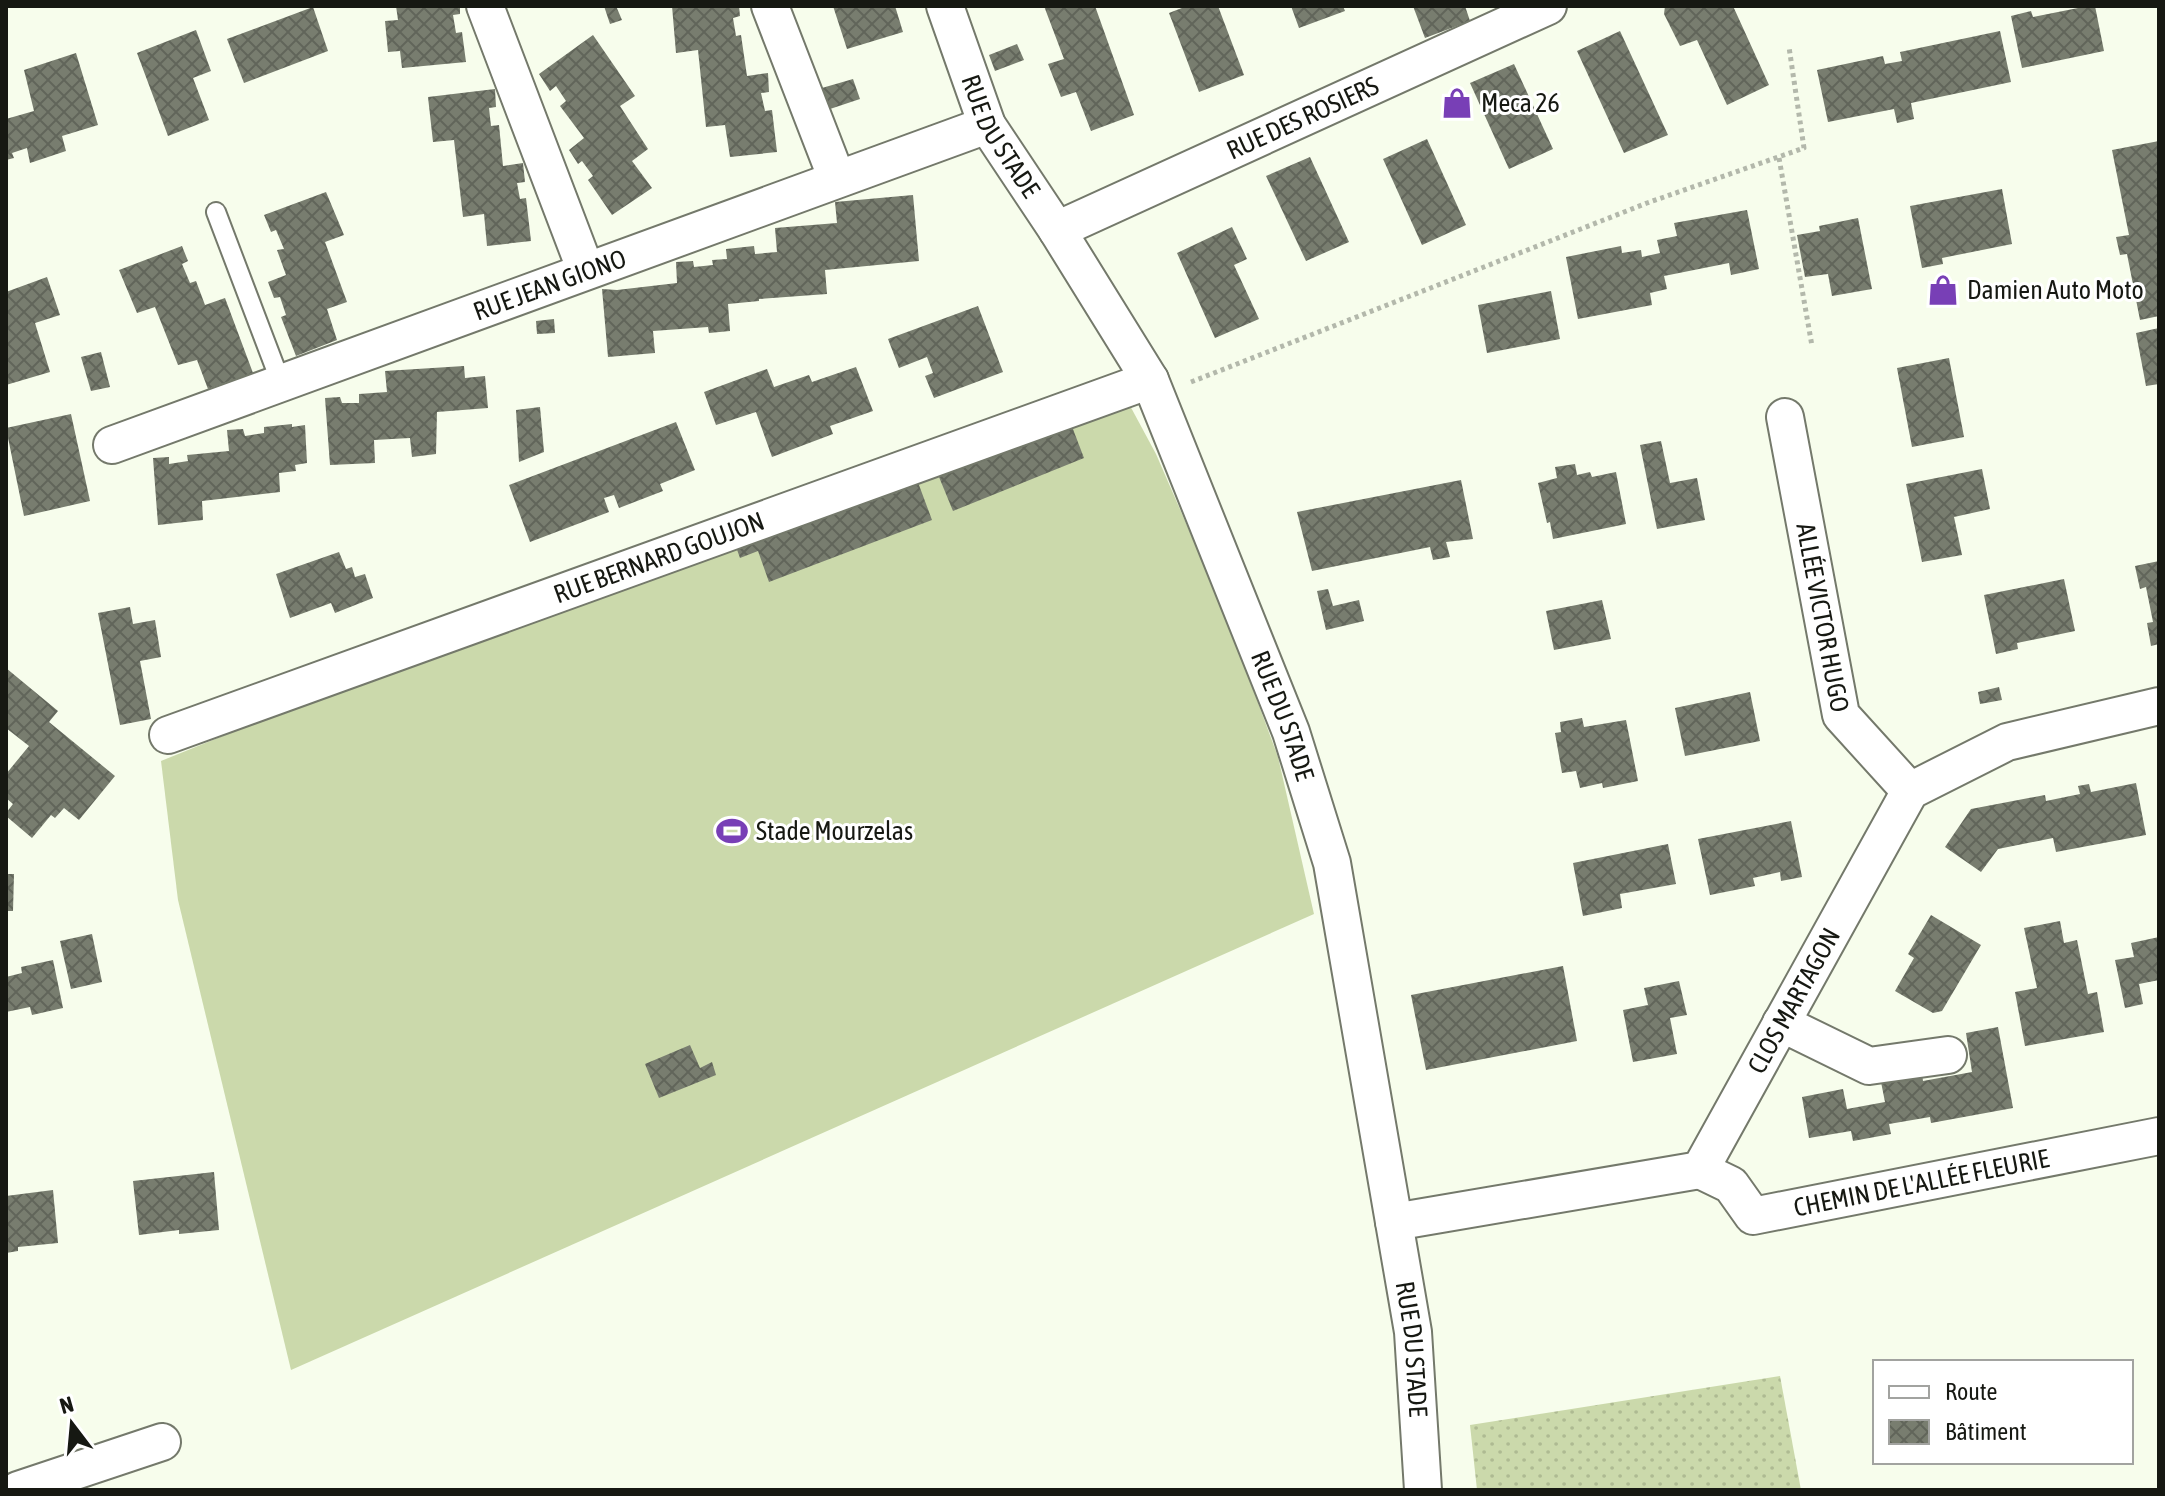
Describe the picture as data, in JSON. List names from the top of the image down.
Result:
{
  "streets": {
    "street": [
      "RUE DES ROSIERS",
      "RUE DU STADE",
      "RUE JEAN GIONO",
      "RUE BERNARD GOUJON",
      "ALLÉE VICTOR HUGO",
      "CLOS MARTAGON",
      "CHEMIN DE L'ALLÉE FLEURIE"
    ]
  },
  "crossings": [
    ["RUE DES ROSIERS", "RUE DU STADE"],
    ["RUE DU STADE", "RUE JEAN GIONO"],
    ["RUE DU STADE", "RUE BERNARD GOUJON"],
    ["ALLÉE VICTOR HUGO", "CLOS MARTAGON"],
    ["CLOS MARTAGON", "CHEMIN DE L'ALLÉE FLEURIE"]
  ],
  "places": {
    "shop": ["Meca 26", "Damien Auto Moto"],
    "sports": ["Stade Mourzelas"]
  },
  "legend": ["Route", "Bâtiment"],
  "north": "top"
}
